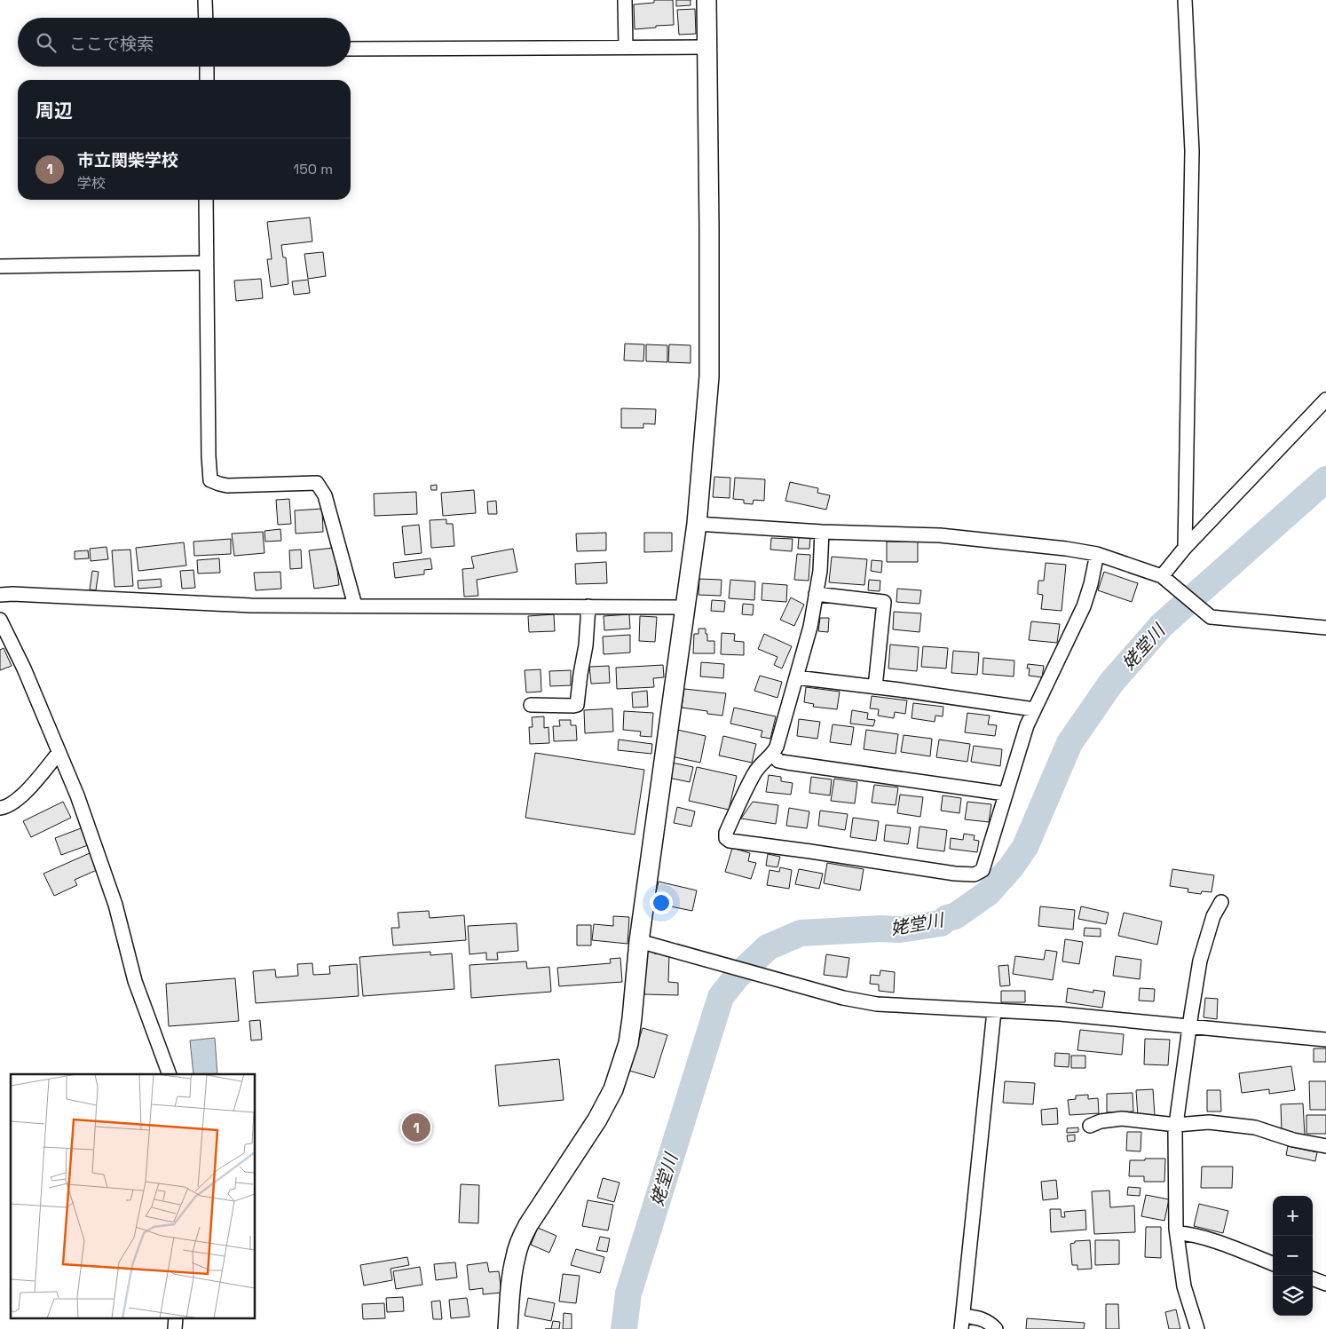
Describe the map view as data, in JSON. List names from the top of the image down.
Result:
{
  "water": ["姥堂川"],
  "page": {
    "search": "ここで検索",
    "heading": "周辺",
    "list": [
      {
        "mark": "1",
        "name": "市立関柴学校",
        "note": "学校",
        "value": "150 m"
      }
    ],
    "pins": "1",
    "map_buttons": ["+", "−"]
  }
}
